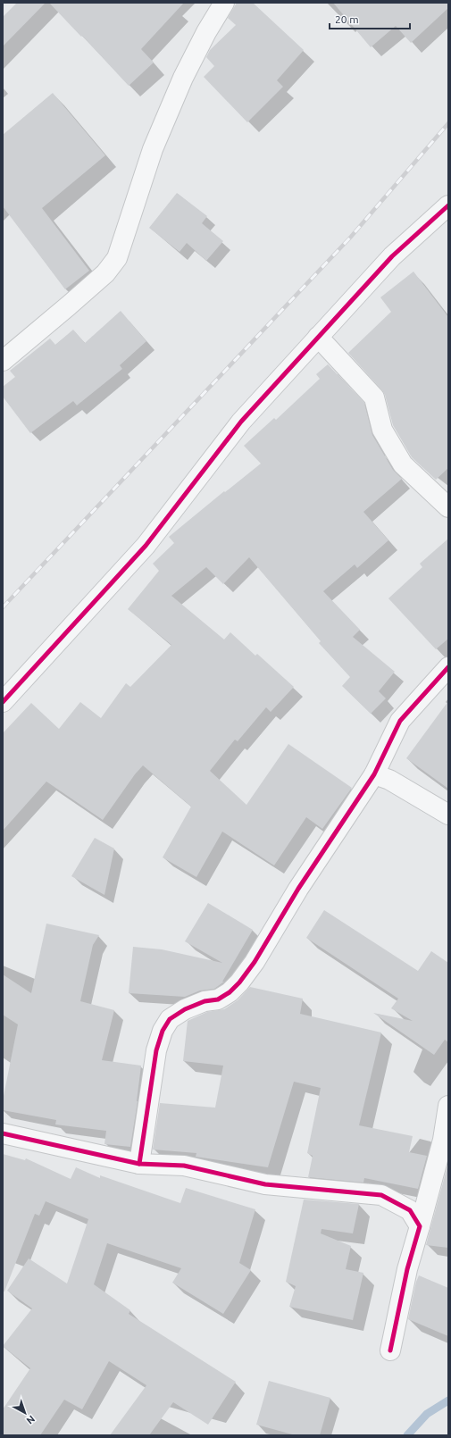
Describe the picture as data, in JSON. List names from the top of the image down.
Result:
{
  "scale_bar": "20 m",
  "north": "bottom right"
}
